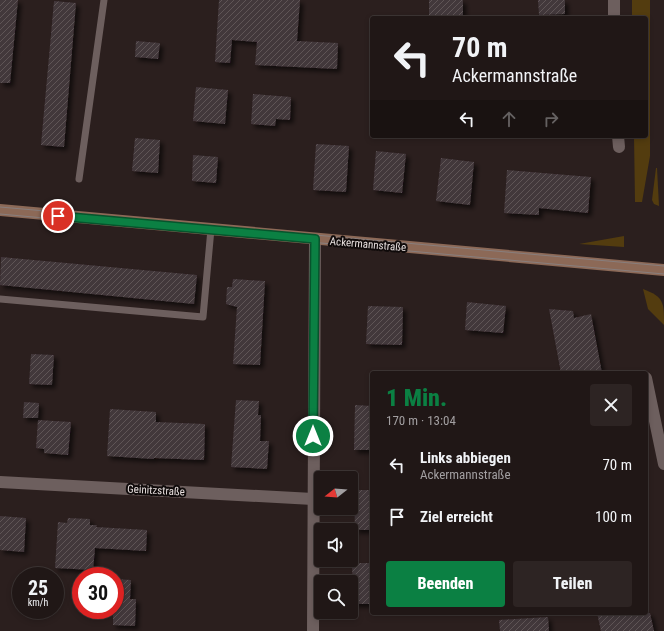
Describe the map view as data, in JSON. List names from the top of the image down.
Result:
{
  "streets": {
    "street": ["Ackermannstraße", "Geinitzstraße"]
  },
  "north": "left",
  "page": {
    "turn": ["70 m", "Ackermannstraße"],
    "heading": ["1 Min.", "170 m · 13:04"],
    "list": [
      {
        "name": "Links abbiegen",
        "note": "Ackermannstraße",
        "value": "70 m"
      },
      {
        "name": "Ziel erreicht",
        "value": "100 m"
      }
    ],
    "buttons": ["Beenden", "Teilen"],
    "speed": "25 km/h",
    "limit": "30"
  }
}
